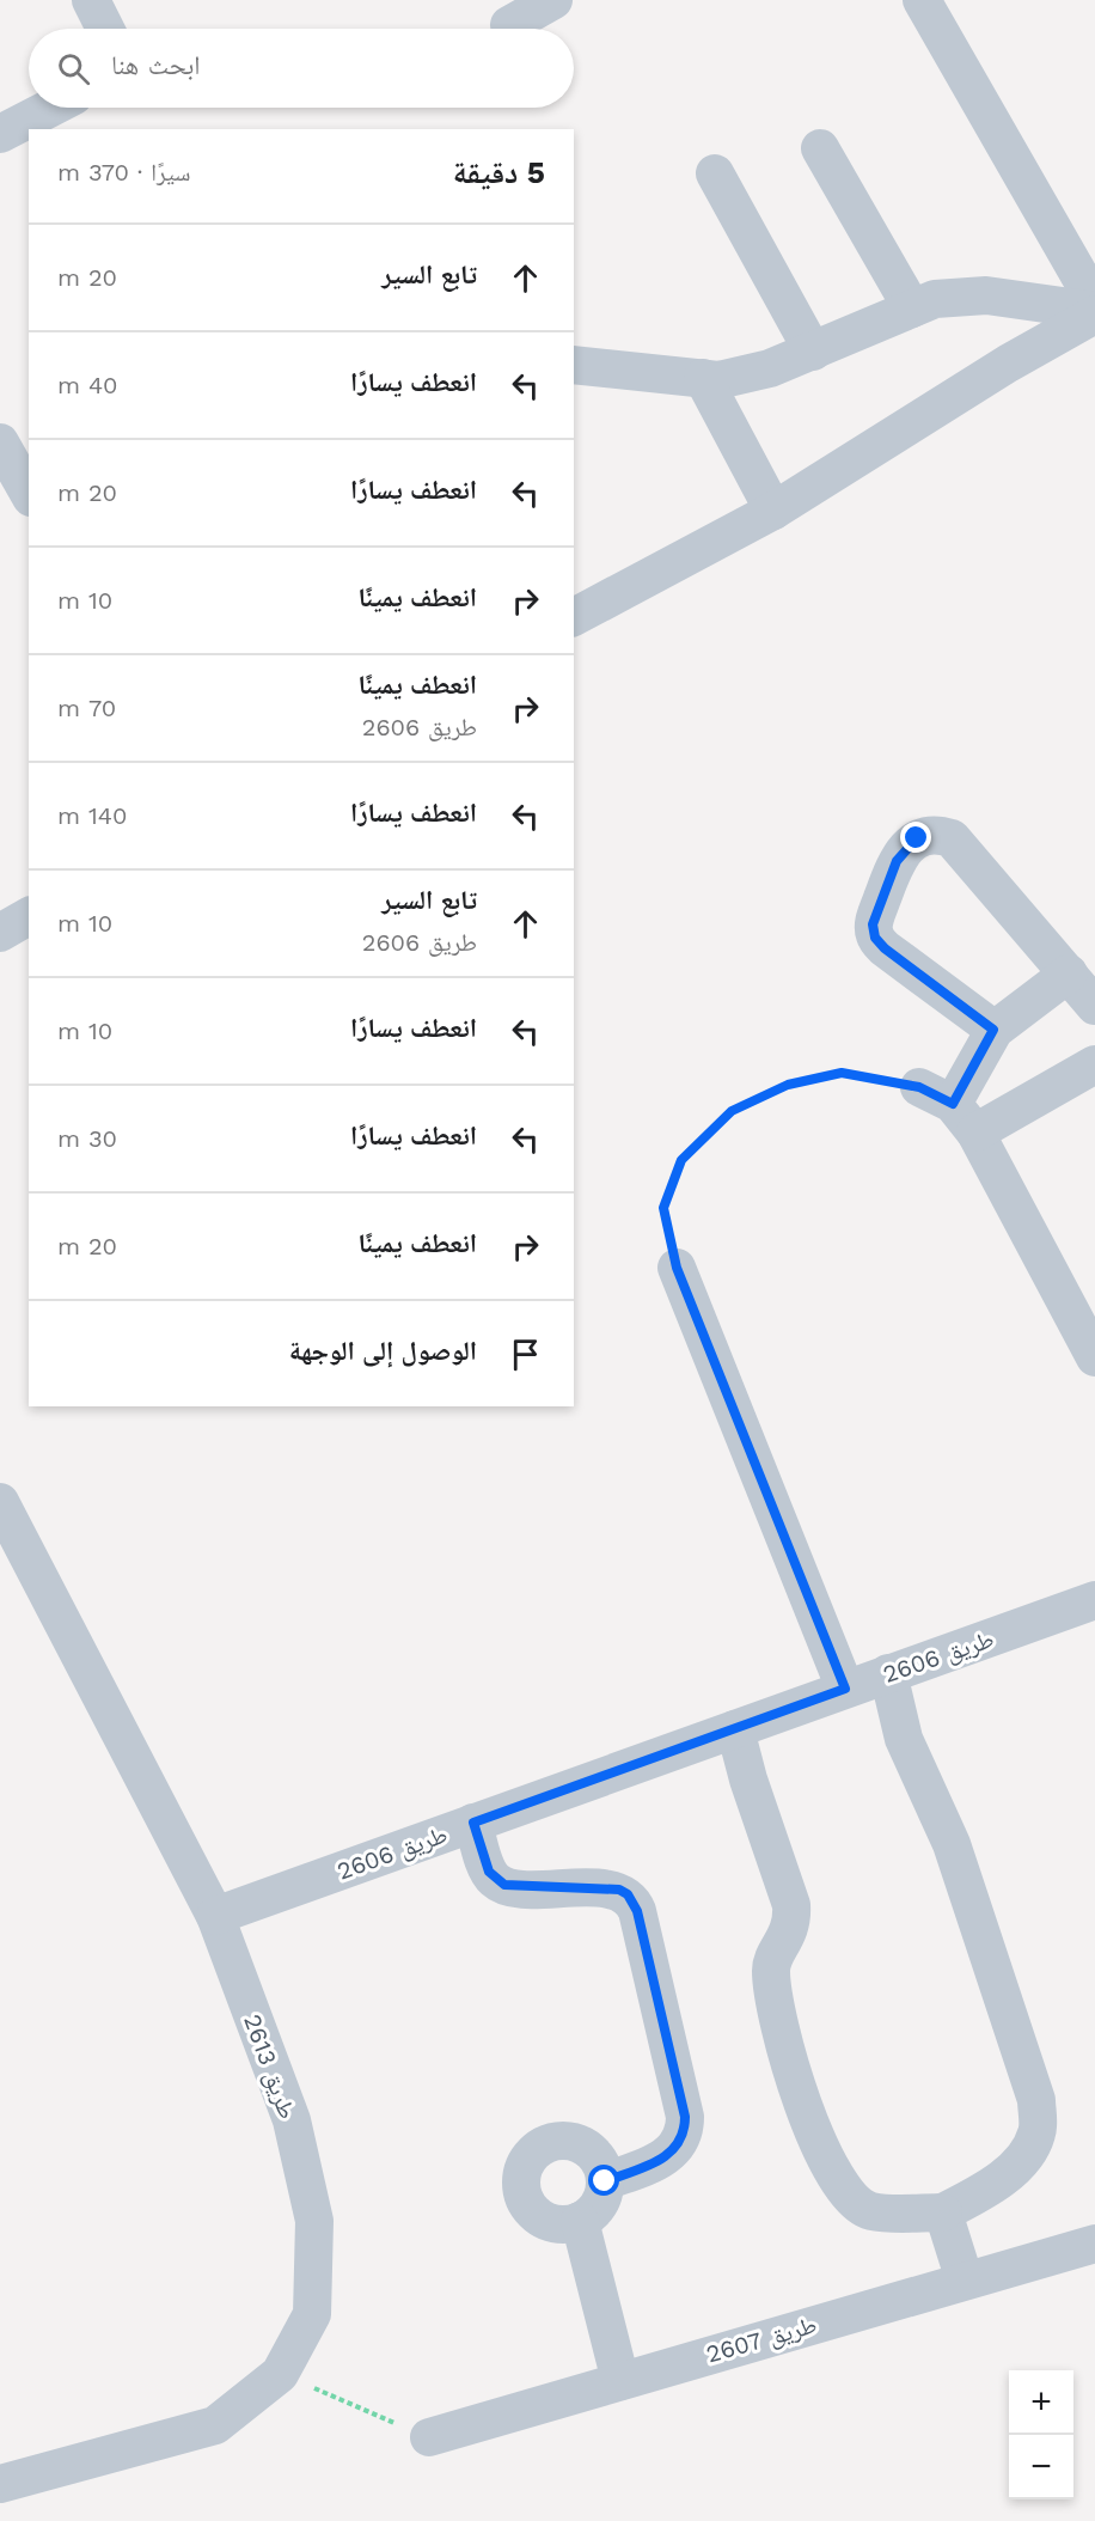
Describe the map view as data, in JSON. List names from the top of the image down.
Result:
{
  "streets": {
    "street": ["طريق 2606", "طريق 2613", "طريق 2607"]
  },
  "crossings": [
    ["طريق 2606", "طريق 2613"]
  ],
  "page": {
    "search": "ابحث هنا",
    "heading": ["5 دقيقة", "سيرًا · 370 m"],
    "list": [
      ["تابع السير", "20 m"],
      ["انعطف يسارًا", "40 m"],
      ["انعطف يسارًا", "20 m"],
      ["انعطف يمينًا", "10 m"],
      ["انعطف يمينًا", "طريق 2606", "70 m"],
      ["انعطف يسارًا", "140 m"],
      ["تابع السير", "طريق 2606", "10 m"],
      ["انعطف يسارًا", "10 m"],
      ["انعطف يسارًا", "30 m"],
      ["انعطف يمينًا", "20 m"],
      "الوصول إلى الوجهة"
    ],
    "map_buttons": ["+", "−"]
  }
}
